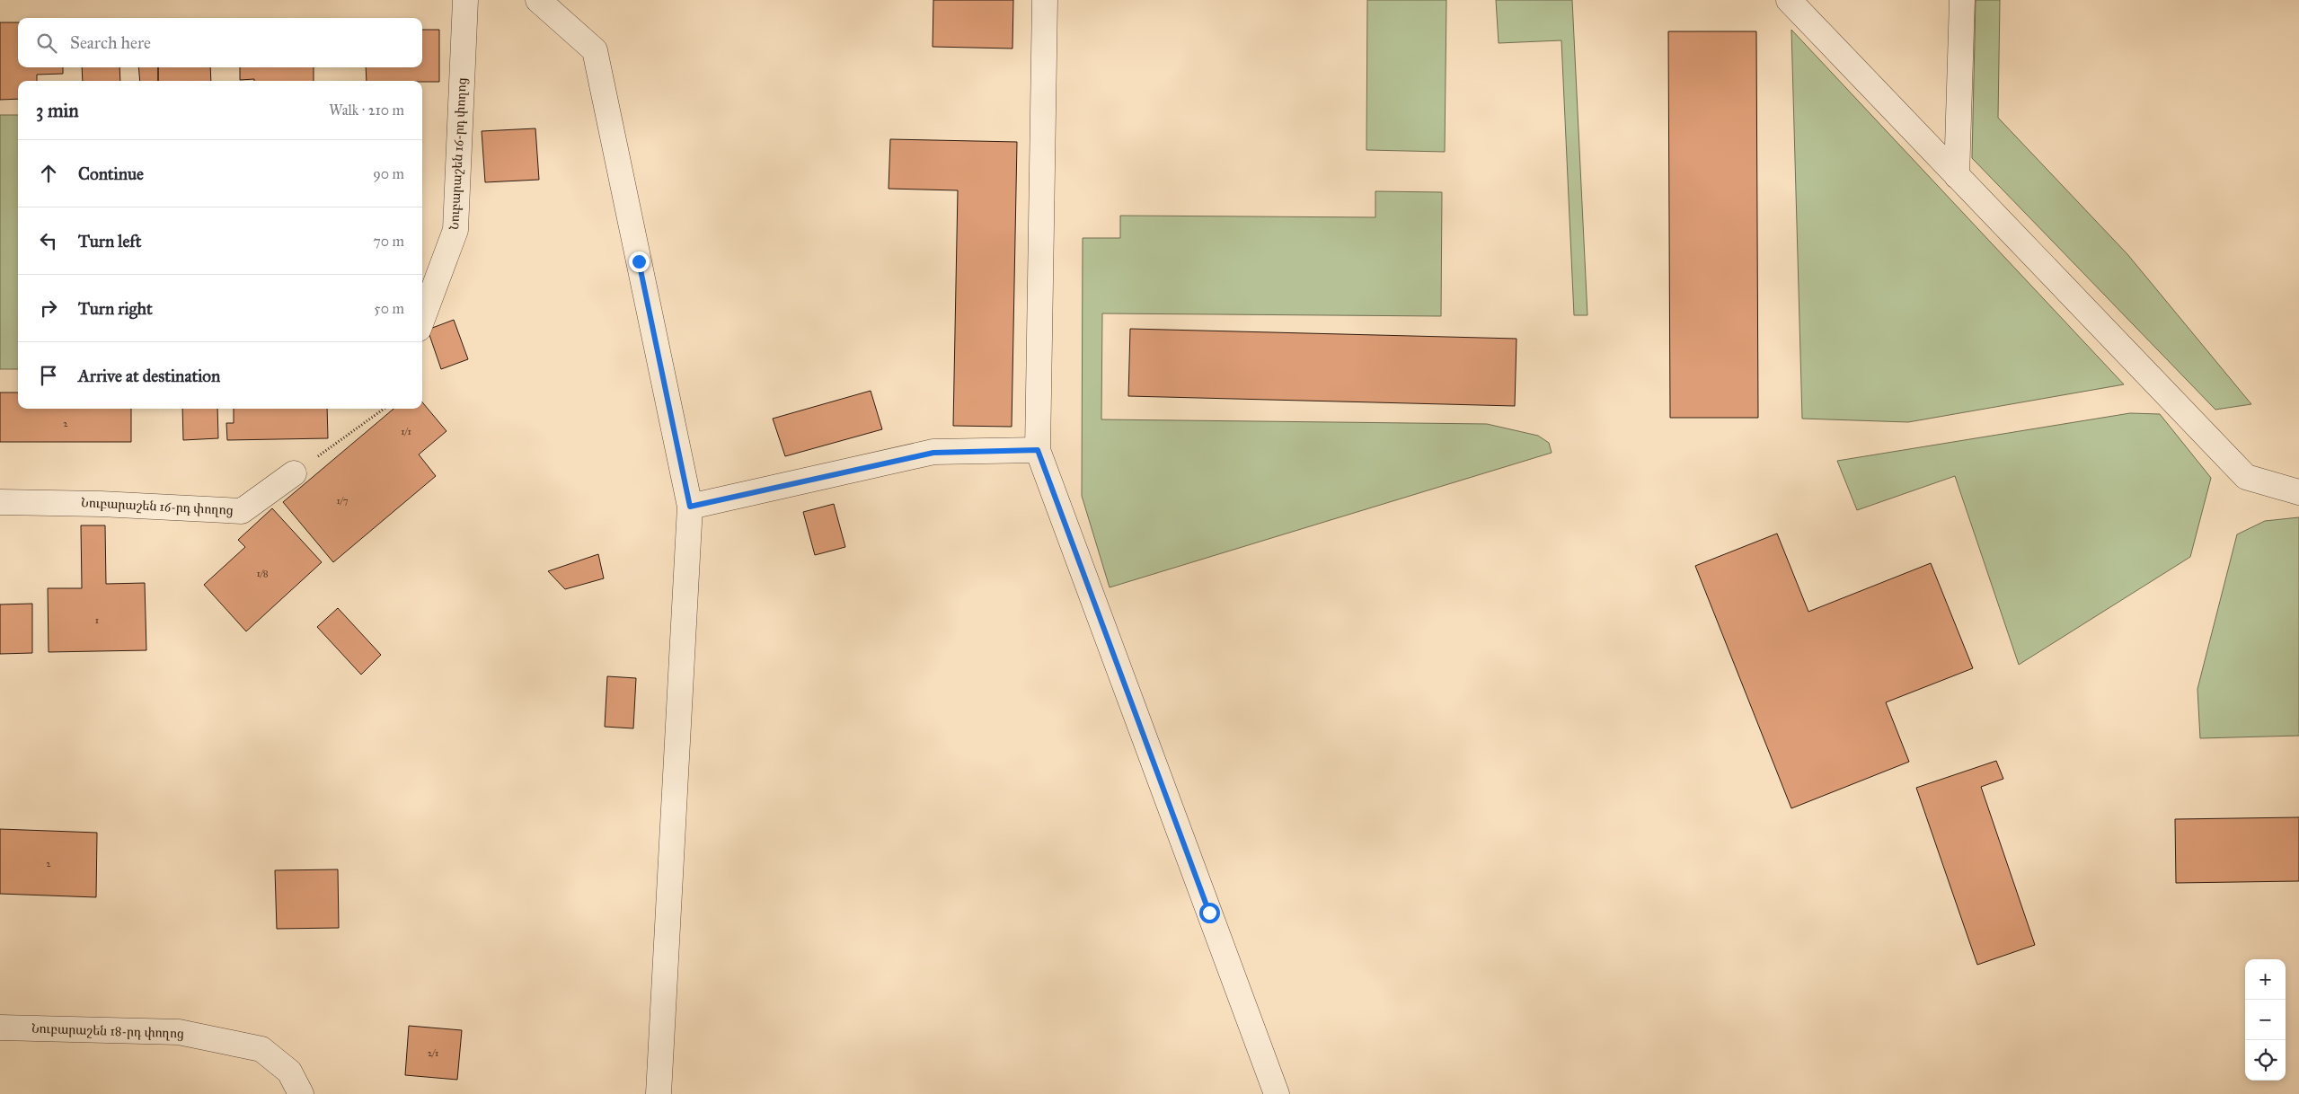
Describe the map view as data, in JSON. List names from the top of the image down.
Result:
{
  "streets": {
    "street": ["Նուբարաշեն 16-րդ փողոց", "Նուբարաշեն 18-րդ փողոց"]
  },
  "house_numbers": [
    "2",
    "1/1",
    "1/7",
    "1/8",
    "1",
    "2",
    "2/1"
  ],
  "page": {
    "search": "Search here",
    "heading": ["3 min", "Walk · 210 m"],
    "list": [
      ["Continue", "90 m"],
      ["Turn left", "70 m"],
      ["Turn right", "50 m"],
      "Arrive at destination"
    ],
    "map_buttons": ["+", "−"]
  }
}
